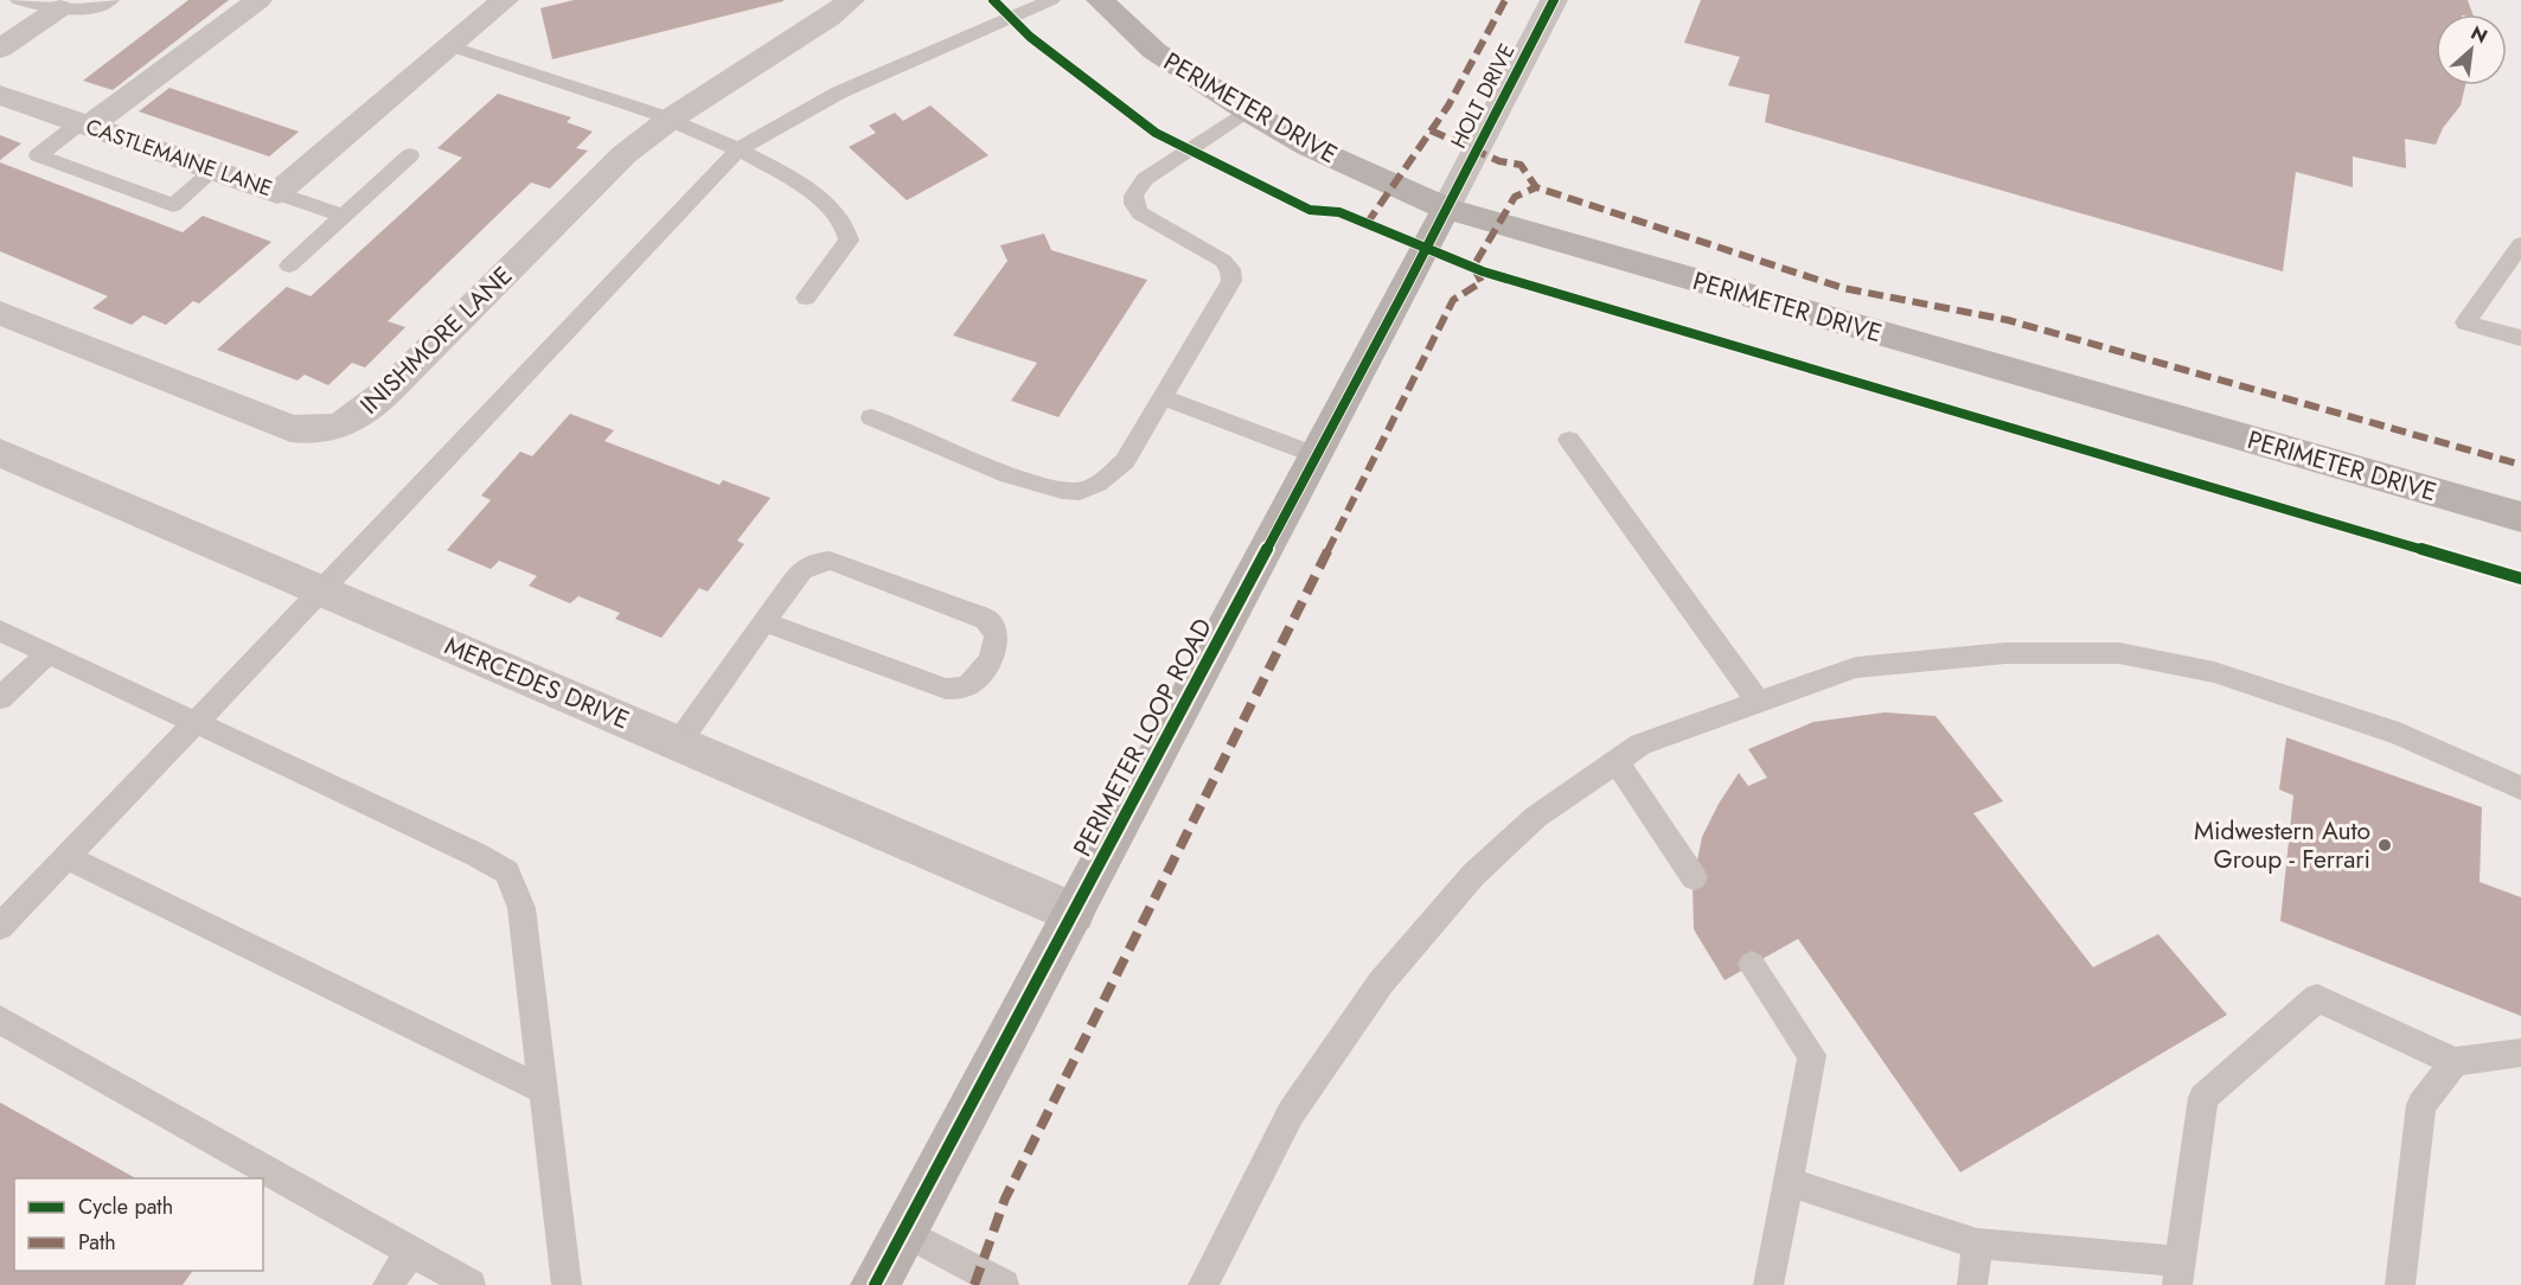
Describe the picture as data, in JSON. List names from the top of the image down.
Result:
{
  "streets": {
    "main road": ["PERIMETER DRIVE", "PERIMETER LOOP ROAD"],
    "street": [
      "HOLT DRIVE",
      "CASTLEMAINE LANE",
      "INISHMORE LANE",
      "MERCEDES DRIVE"
    ]
  },
  "crossings": [
    ["HOLT DRIVE", "PERIMETER DRIVE"],
    ["HOLT DRIVE", "PERIMETER LOOP ROAD"],
    ["PERIMETER DRIVE", "PERIMETER LOOP ROAD"],
    ["MERCEDES DRIVE", "PERIMETER LOOP ROAD"]
  ],
  "places": ["Midwestern Auto Group - Ferrari"],
  "legend": ["Cycle path", "Path"],
  "north": "top right"
}
